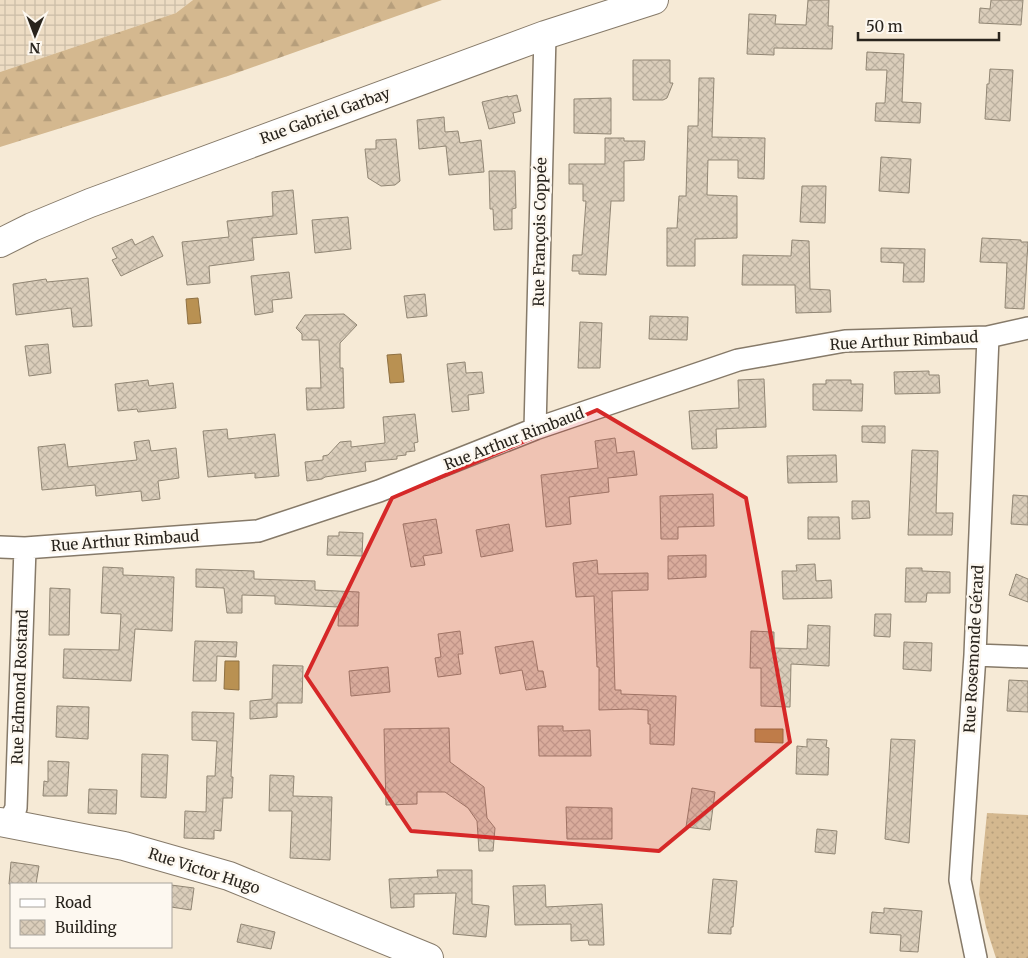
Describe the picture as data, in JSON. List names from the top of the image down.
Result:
{
  "streets": {
    "street": [
      "Rue Gabriel Garbay",
      "Rue François Coppée",
      "Rue Arthur Rimbaud",
      "Rue Rosemonde Gérard",
      "Rue Edmond Rostand",
      "Rue Victor Hugo"
    ]
  },
  "crossings": [
    ["Rue Gabriel Garbay", "Rue François Coppée"],
    ["Rue François Coppée", "Rue Arthur Rimbaud"],
    ["Rue Arthur Rimbaud", "Rue Rosemonde Gérard"],
    ["Rue Arthur Rimbaud", "Rue Edmond Rostand"],
    ["Rue Edmond Rostand", "Rue Victor Hugo"]
  ],
  "legend": ["Road", "Building"],
  "scale_bar": "50 m",
  "north": "bottom"
}
